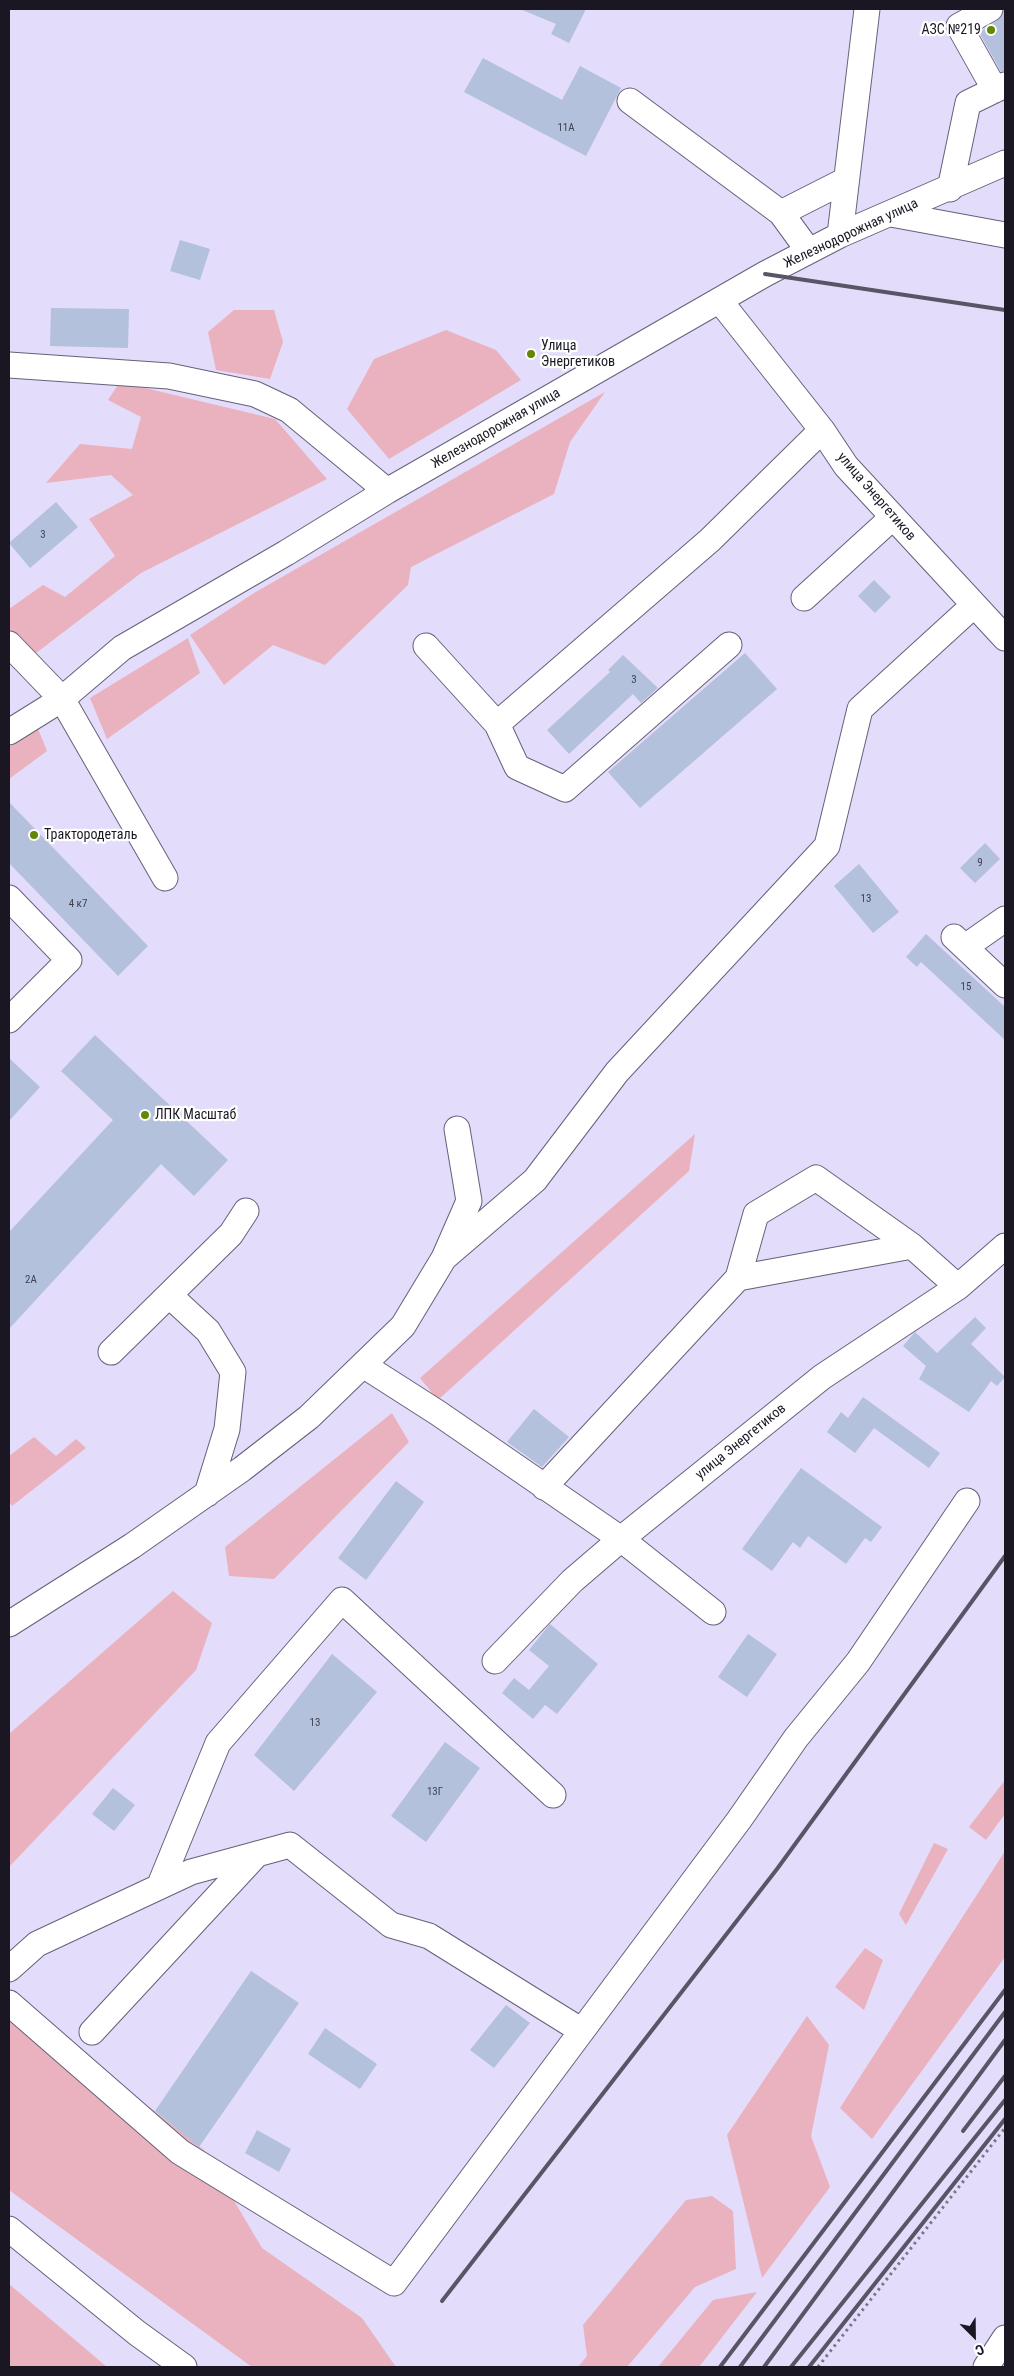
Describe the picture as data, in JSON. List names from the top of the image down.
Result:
{
  "streets": {
    "street": ["Железнодорожная улица", "улица Энергетиков"]
  },
  "crossings": [
    ["Железнодорожная улица", "улица Энергетиков"]
  ],
  "places": [
    "АЗС №219",
    "Улица Энергетиков",
    "Трактородеталь",
    "ЛПК Масштаб"
  ],
  "house_numbers": [
    "11А",
    "3",
    "3",
    "9",
    "13",
    "4 к7",
    "15",
    "2А",
    "13",
    "13Г"
  ],
  "north": "bottom right"
}
